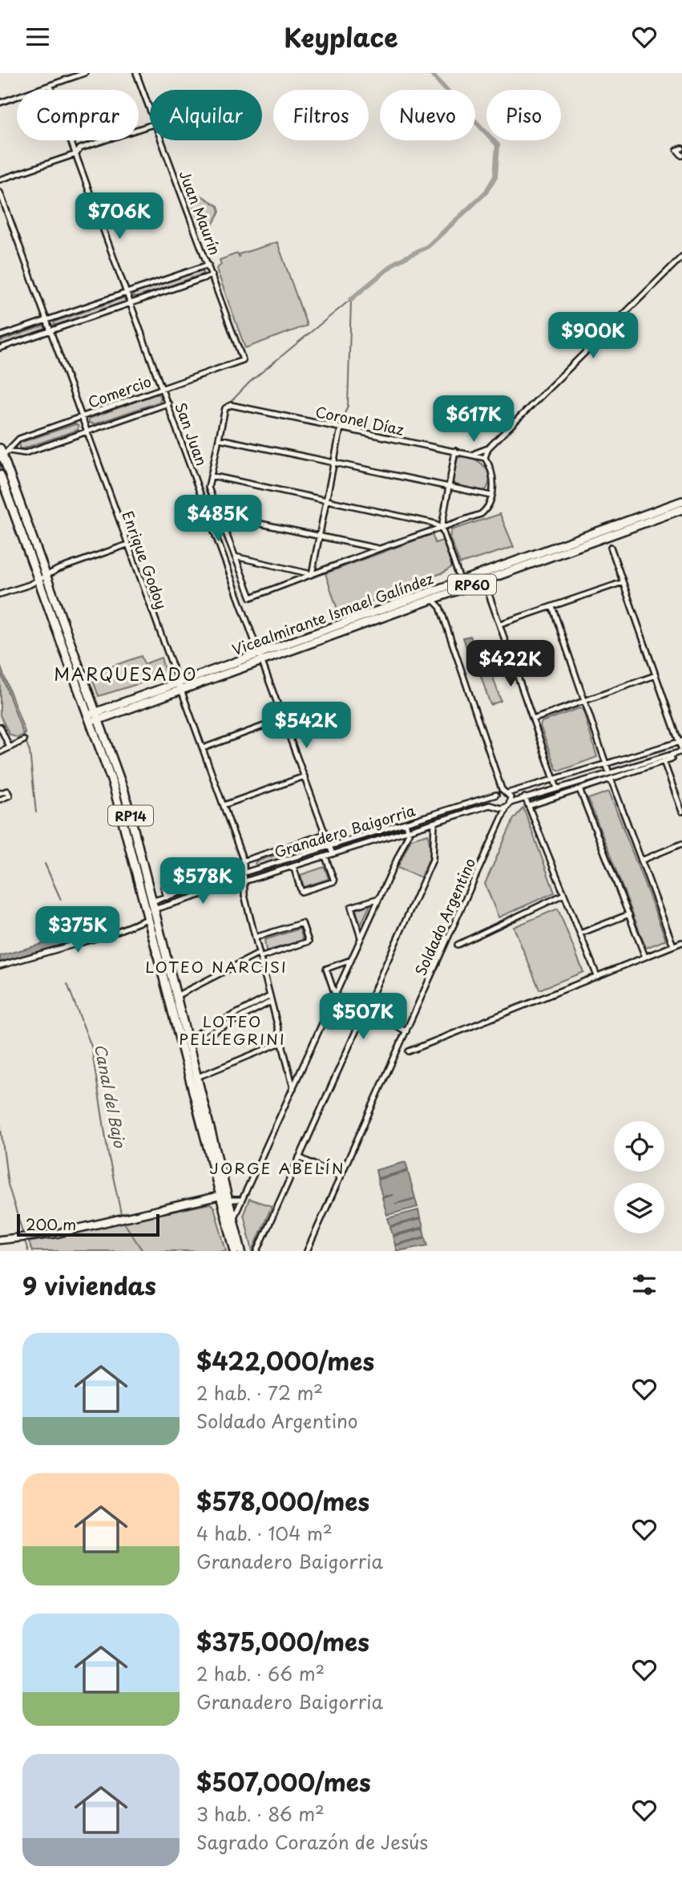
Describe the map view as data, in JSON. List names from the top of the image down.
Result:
{
  "streets": {
    "main road": ["RP60", "Vicealmirante Ismael Galíndez", "RP14"],
    "street": [
      "Juan Maurín",
      "Comercio",
      "Coronel Díaz",
      "San Juan",
      "Enrique Godoy",
      "Granadero Baigorria",
      "Soldado Argentino"
    ]
  },
  "crossings": [
    ["Juan Maurín", "Comercio"],
    ["Comercio", "San Juan"],
    ["Comercio", "Enrique Godoy"],
    ["Comercio", "RP14"],
    ["San Juan", "Vicealmirante Ismael Galíndez"],
    ["San Juan", "Granadero Baigorria"],
    ["Enrique Godoy", "Vicealmirante Ismael Galíndez"],
    ["Enrique Godoy", "Granadero Baigorria"],
    ["Vicealmirante Ismael Galíndez", "RP14"],
    ["RP14", "Granadero Baigorria"],
    ["Granadero Baigorria", "Soldado Argentino"]
  ],
  "districts": [
    "MARQUESADO",
    "LOTEO NARCISI",
    "LOTEO PELLEGRINI",
    "JORGE ABELÍN"
  ],
  "water": ["Canal del Bajo"],
  "scale_bar": "200 m",
  "page": {
    "header": "Keyplace",
    "chip": [
      "Comprar",
      "Alquilar",
      "Filtros",
      "Nuevo",
      "Piso"
    ],
    "price": [
      "$706K",
      "$900K",
      "$617K",
      "$485K",
      "$422K",
      "$542K",
      "$578K",
      "$375K",
      "$507K"
    ],
    "scale": "200 m",
    "heading": "9 viviendas",
    "list": [
      {
        "name": "$422,000/mes",
        "note": "2 hab. · 72 m² · Soldado Argentino"
      },
      {
        "name": "$578,000/mes",
        "note": "4 hab. · 104 m² · Granadero Baigorria"
      },
      {
        "name": "$375,000/mes",
        "note": "2 hab. · 66 m² · Granadero Baigorria"
      },
      {
        "name": "$507,000/mes",
        "note": "3 hab. · 86 m² · Sagrado Corazón de Jesús"
      }
    ]
  }
}
